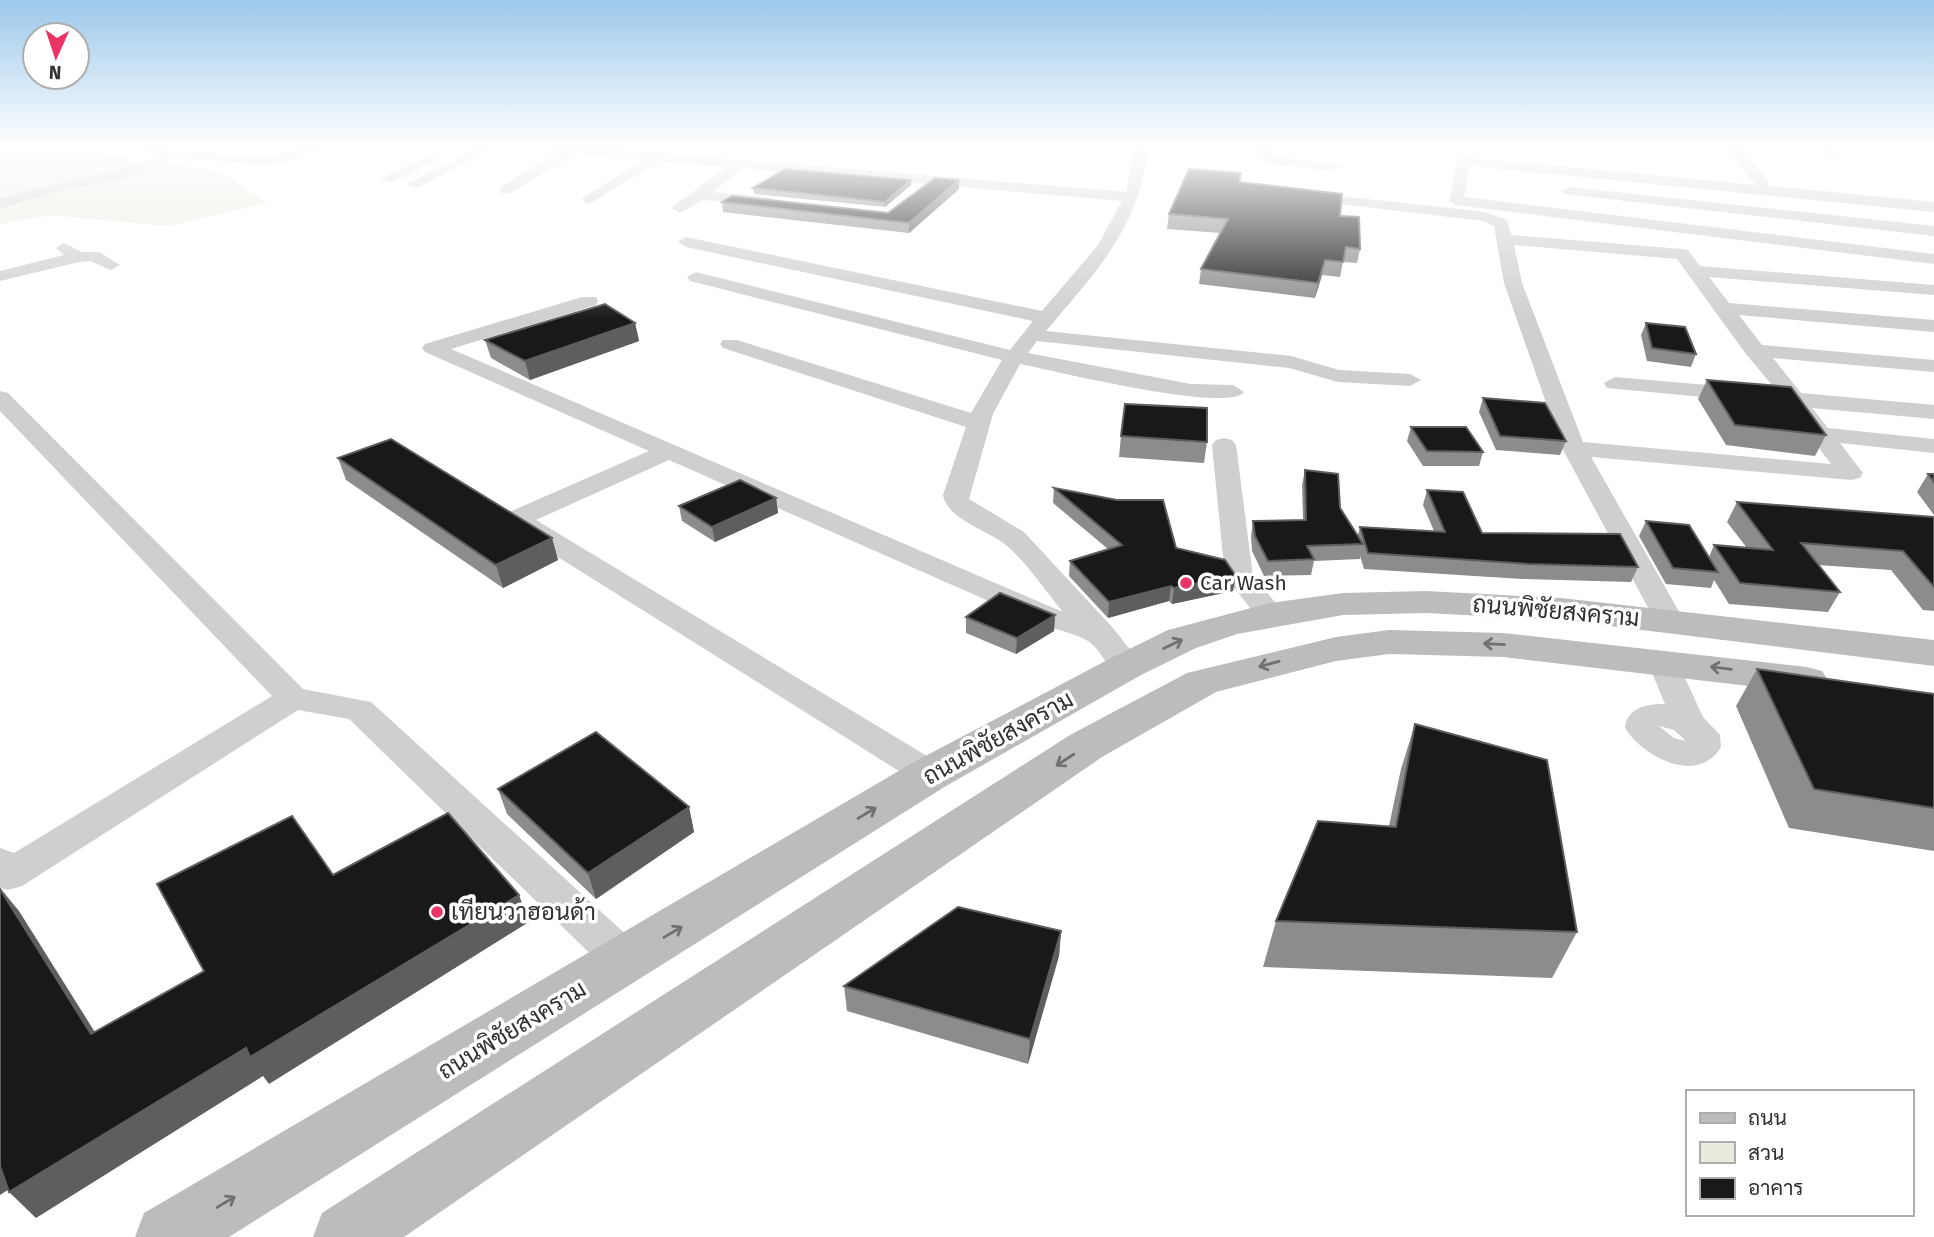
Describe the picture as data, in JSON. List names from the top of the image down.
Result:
{
  "streets": {
    "main road": ["ถนนพิชัยสงคราม"]
  },
  "places": ["Car Wash", "เทียนวาฮอนด้า"],
  "legend": ["ถนน", "สวน", "อาคาร"],
  "north": "bottom"
}
